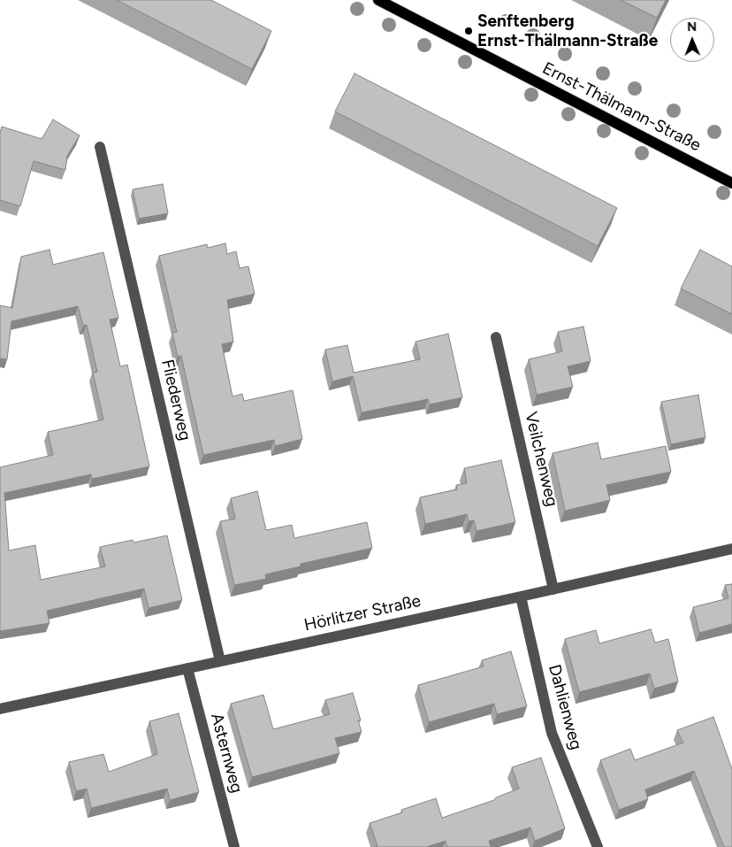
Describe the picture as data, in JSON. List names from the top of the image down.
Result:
{
  "streets": {
    "main road": ["Ernst-Thälmann-Straße"],
    "street": [
      "Fliederweg",
      "Veilchenweg",
      "Hörlitzer Straße",
      "Dahlienweg",
      "Asternweg"
    ]
  },
  "crossings": [
    ["Fliederweg", "Hörlitzer Straße"],
    ["Veilchenweg", "Hörlitzer Straße"],
    ["Hörlitzer Straße", "Dahlienweg"],
    ["Hörlitzer Straße", "Asternweg"]
  ],
  "places": ["Senftenberg Ernst-Thälmann-Straße"],
  "north": "top"
}
